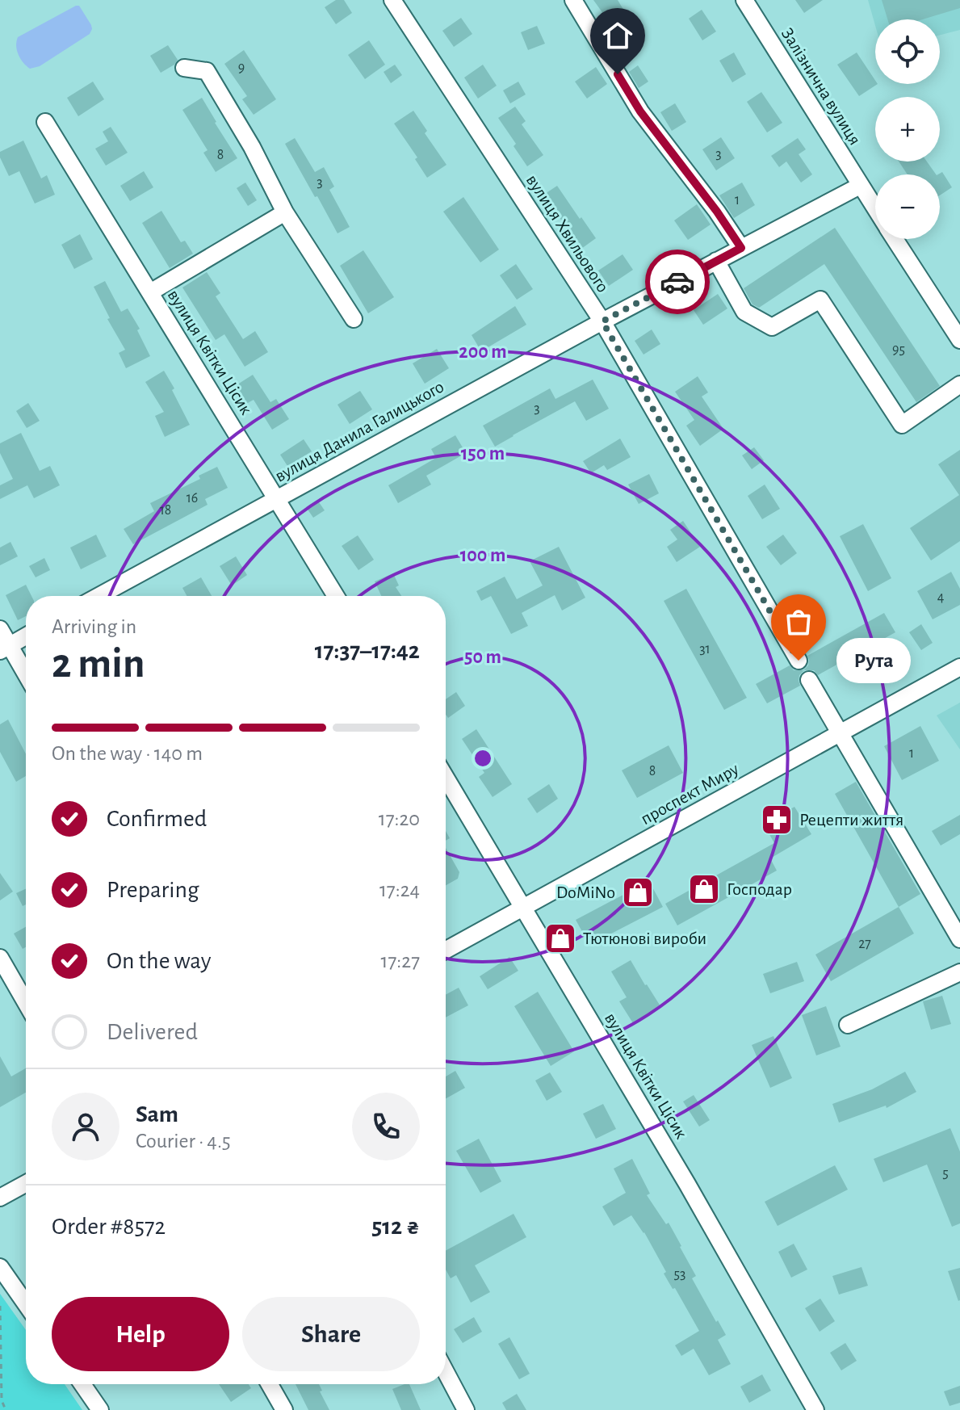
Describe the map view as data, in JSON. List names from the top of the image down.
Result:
{
  "streets": {
    "street": [
      "Залізнична вулиця",
      "вулиця Хвильового",
      "вулиця Квітки Цісик",
      "вулиця Данила Галицького",
      "проспект Миру"
    ]
  },
  "crossings": [
    ["Залізнична вулиця", "вулиця Данила Галицького"],
    ["вулиця Хвильового", "вулиця Данила Галицького"],
    ["вулиця Квітки Цісик", "вулиця Данила Галицького"],
    ["вулиця Квітки Цісик", "проспект Миру"]
  ],
  "places": {
    "other": ["Рута"],
    "pharmacy": ["Рецепти життя"],
    "shop": ["Господар", "DoMiNo", "Тютюнові вироби"]
  },
  "house_numbers": [
    "9",
    "3",
    "8",
    "3",
    "1",
    "95",
    "3",
    "16",
    "18",
    "4",
    "31",
    "1",
    "8",
    "27",
    "5",
    "53"
  ],
  "page": {
    "map_buttons": ["+", "−"],
    "heading": ["2 min", "Arriving in", "17:37–17:42"],
    "panel": [
      "Sam",
      "Courier · 4.5",
      "Order #8572",
      "512 ₴"
    ],
    "bubble": "Рута",
    "bar": "On the way · 140 m",
    "list": [
      ["Confirmed", "17:20"],
      ["Preparing", "17:24"],
      ["On the way", "17:27"],
      "Delivered"
    ],
    "buttons": ["Help", "Share"]
  },
  "rings": [
    "200 m",
    "150 m",
    "100 m",
    "50 m"
  ]
}
